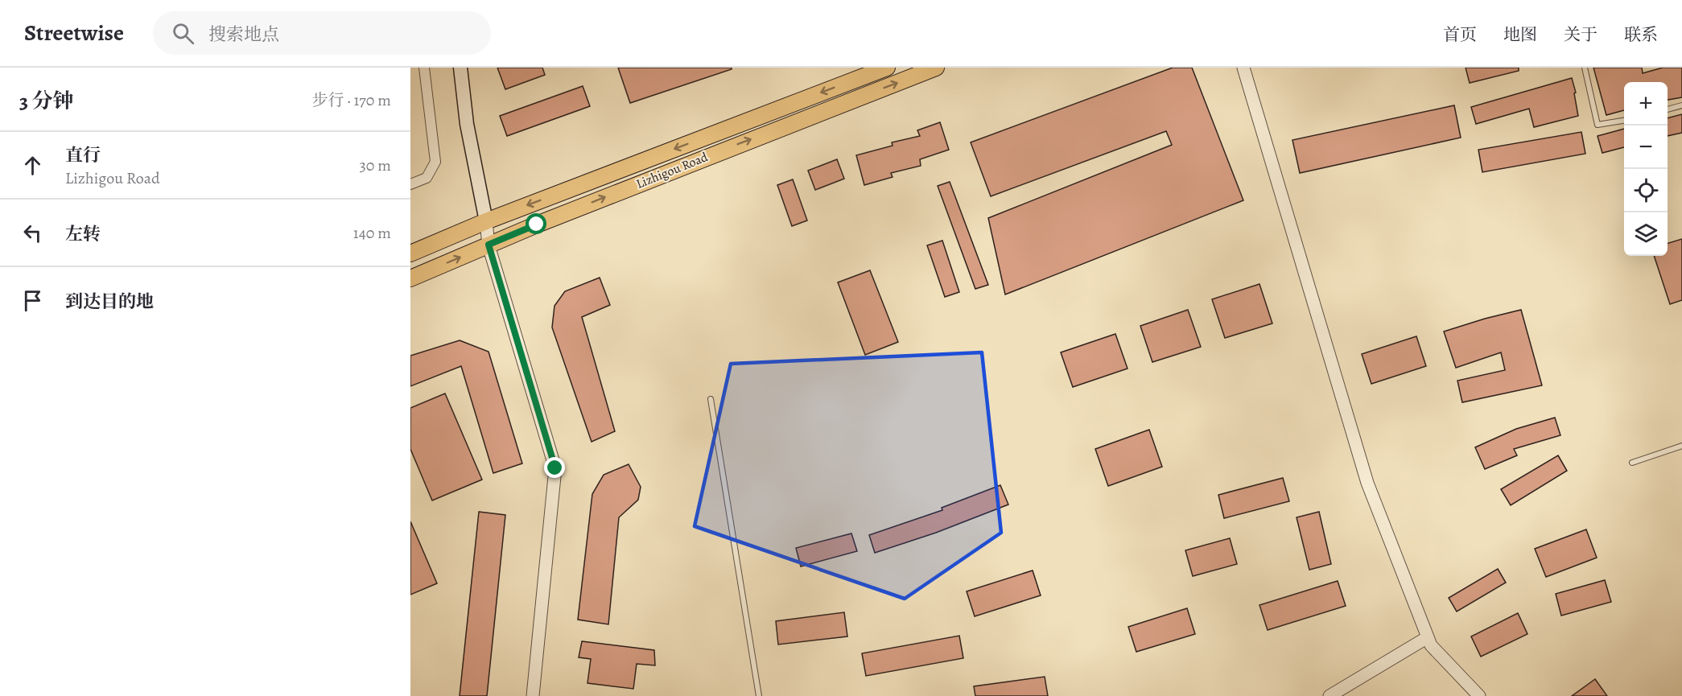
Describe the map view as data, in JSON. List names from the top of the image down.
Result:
{
  "streets": {
    "main road": ["Lizhigou Road"]
  },
  "page": {
    "header": "Streetwise",
    "search": "搜索地点",
    "nav": [
      "首页",
      "地图",
      "关于",
      "联系"
    ],
    "heading": ["3 分钟", "步行 · 170 m"],
    "map_buttons": ["+", "−"],
    "list": [
      ["直行", "Lizhigou Road", "30 m"],
      ["左转", "140 m"],
      "到达目的地"
    ]
  }
}
